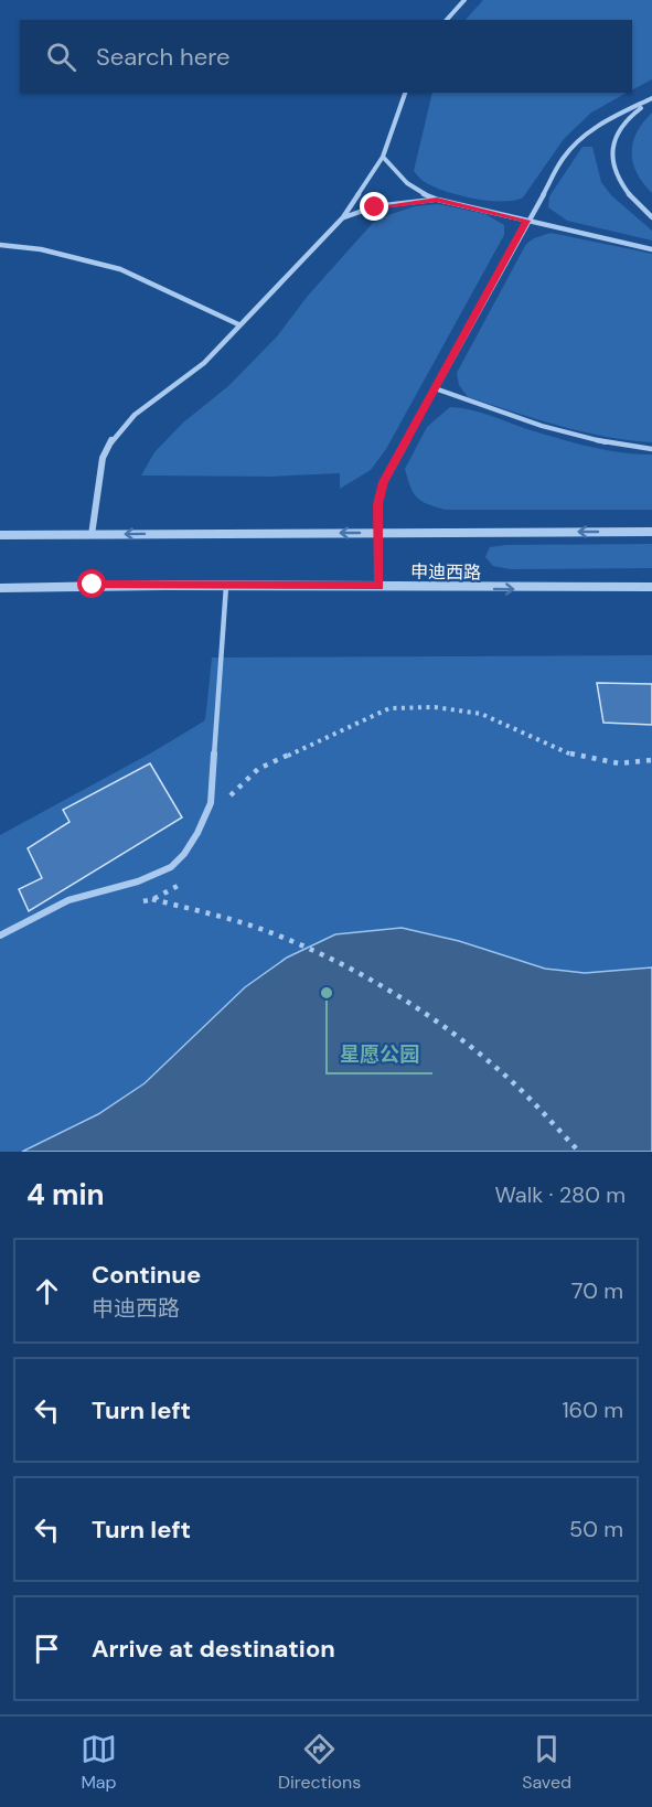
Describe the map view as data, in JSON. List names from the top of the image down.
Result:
{
  "streets": {
    "street": ["申迪西路"]
  },
  "places": ["星愿公园"],
  "page": {
    "search": "Search here",
    "heading": ["4 min", "Walk · 280 m"],
    "list": [
      ["Continue", "申迪西路", "70 m"],
      ["Turn left", "160 m"],
      ["Turn left", "50 m"],
      "Arrive at destination"
    ],
    "nav": ["Map", "Directions", "Saved"]
  }
}
